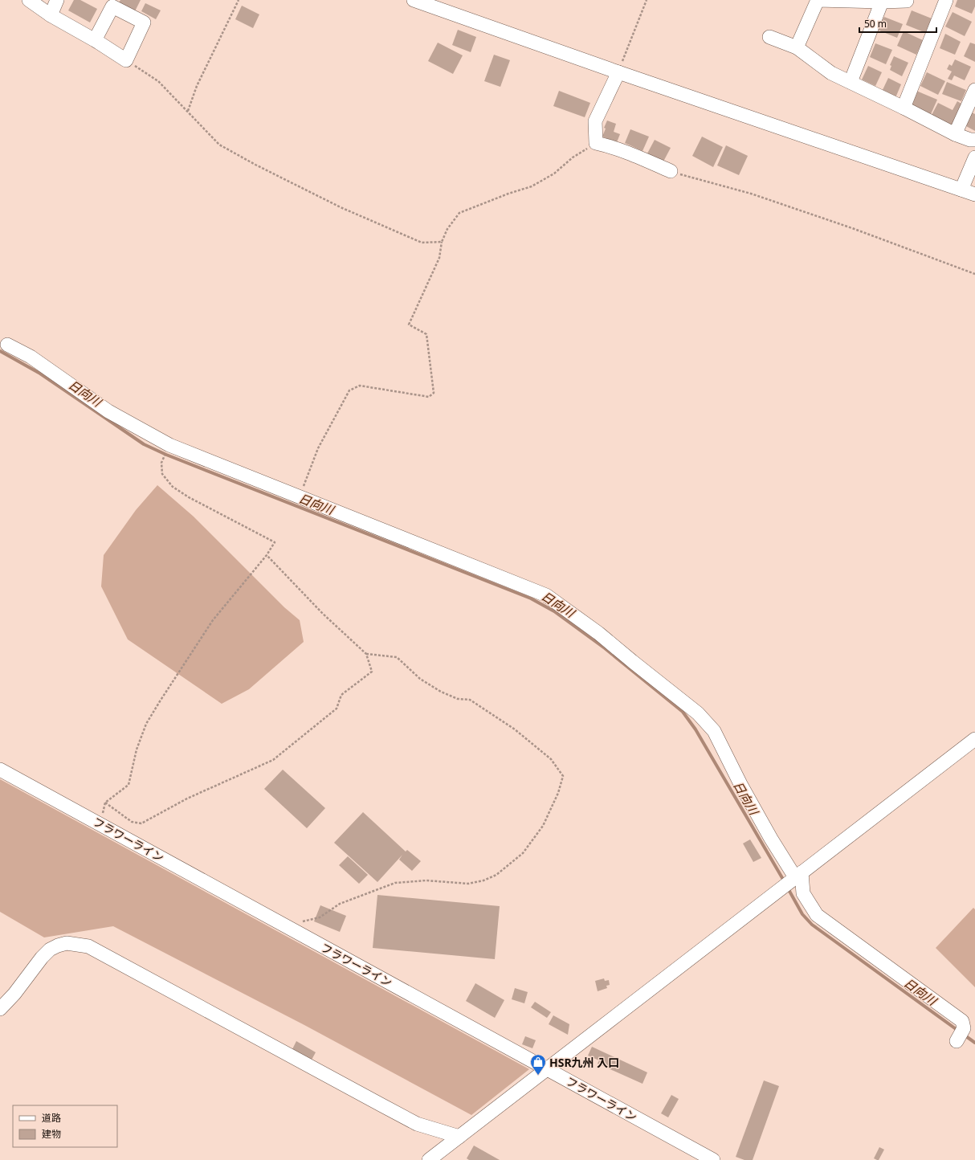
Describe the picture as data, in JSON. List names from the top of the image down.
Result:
{
  "streets": {
    "street": ["フラワーライン"]
  },
  "water": ["日向川"],
  "places": {
    "shop": ["HSR九州 入口"]
  },
  "legend": ["道路", "建物"],
  "scale_bar": "50 m"
}
